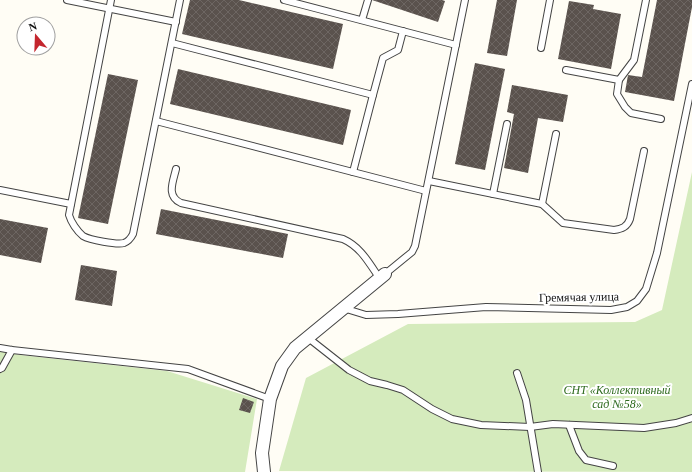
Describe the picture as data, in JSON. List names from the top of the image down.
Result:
{
  "streets": {
    "lane": ["Гремячая улица"]
  },
  "parks": ["СНТ «Коллективный сад №58»"],
  "north": "top"
}
